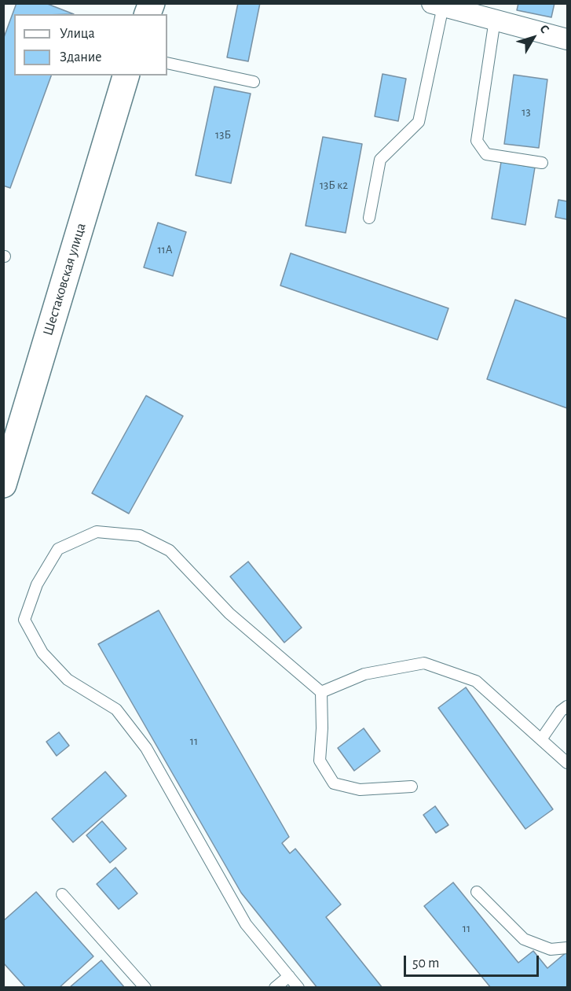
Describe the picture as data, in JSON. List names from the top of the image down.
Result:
{
  "streets": {
    "main road": ["Шестаковская улица"]
  },
  "house_numbers": [
    "13",
    "13Б",
    "13Б к2",
    "11А",
    "11",
    "11"
  ],
  "legend": ["Улица", "Здание"],
  "scale_bar": "50 m",
  "north": "top right"
}
